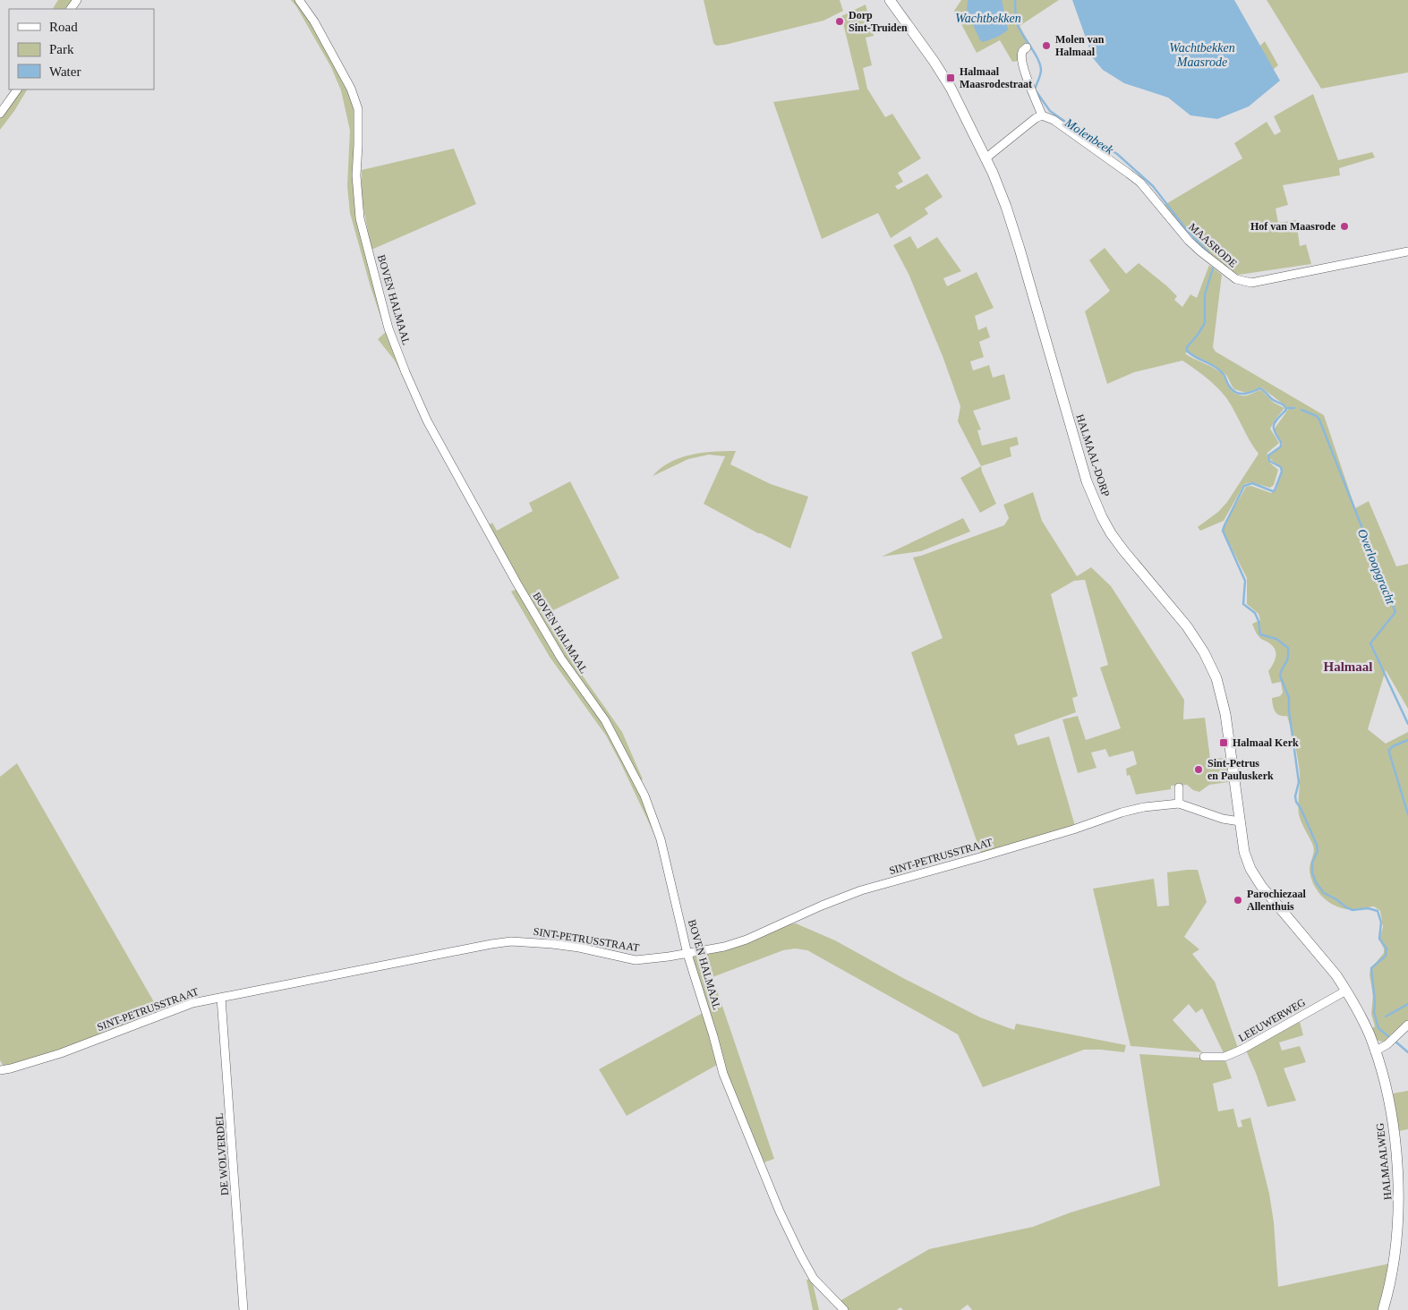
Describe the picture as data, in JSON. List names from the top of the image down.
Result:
{
  "streets": {
    "street": [
      "MAASRODE",
      "BOVEN HALMAAL",
      "HALMAAL-DORP",
      "SINT-PETRUSSTRAAT",
      "LEEUWERWEG",
      "DE WOLVERDEL",
      "HALMAALWEG"
    ]
  },
  "crossings": [
    ["BOVEN HALMAAL", "SINT-PETRUSSTRAAT"],
    ["HALMAAL-DORP", "SINT-PETRUSSTRAAT"],
    ["HALMAAL-DORP", "LEEUWERWEG"],
    ["HALMAAL-DORP", "HALMAALWEG"],
    ["SINT-PETRUSSTRAAT", "DE WOLVERDEL"],
    ["LEEUWERWEG", "HALMAALWEG"]
  ],
  "districts": ["Halmaal"],
  "water": [
    "Wachtbekken",
    "Wachtbekken Maasrode",
    "Molenbeek",
    "Overloopgracht"
  ],
  "places": {
    "other": [
      "Dorp Sint-Truiden",
      "Molen van Halmaal",
      "Hof van Maasrode",
      "Sint-Petrus en Pauluskerk",
      "Parochiezaal Allenthuis"
    ],
    "transit": ["Halmaal Maasrodestraat", "Halmaal Kerk"]
  },
  "legend": ["Road", "Park", "Water"]
}
